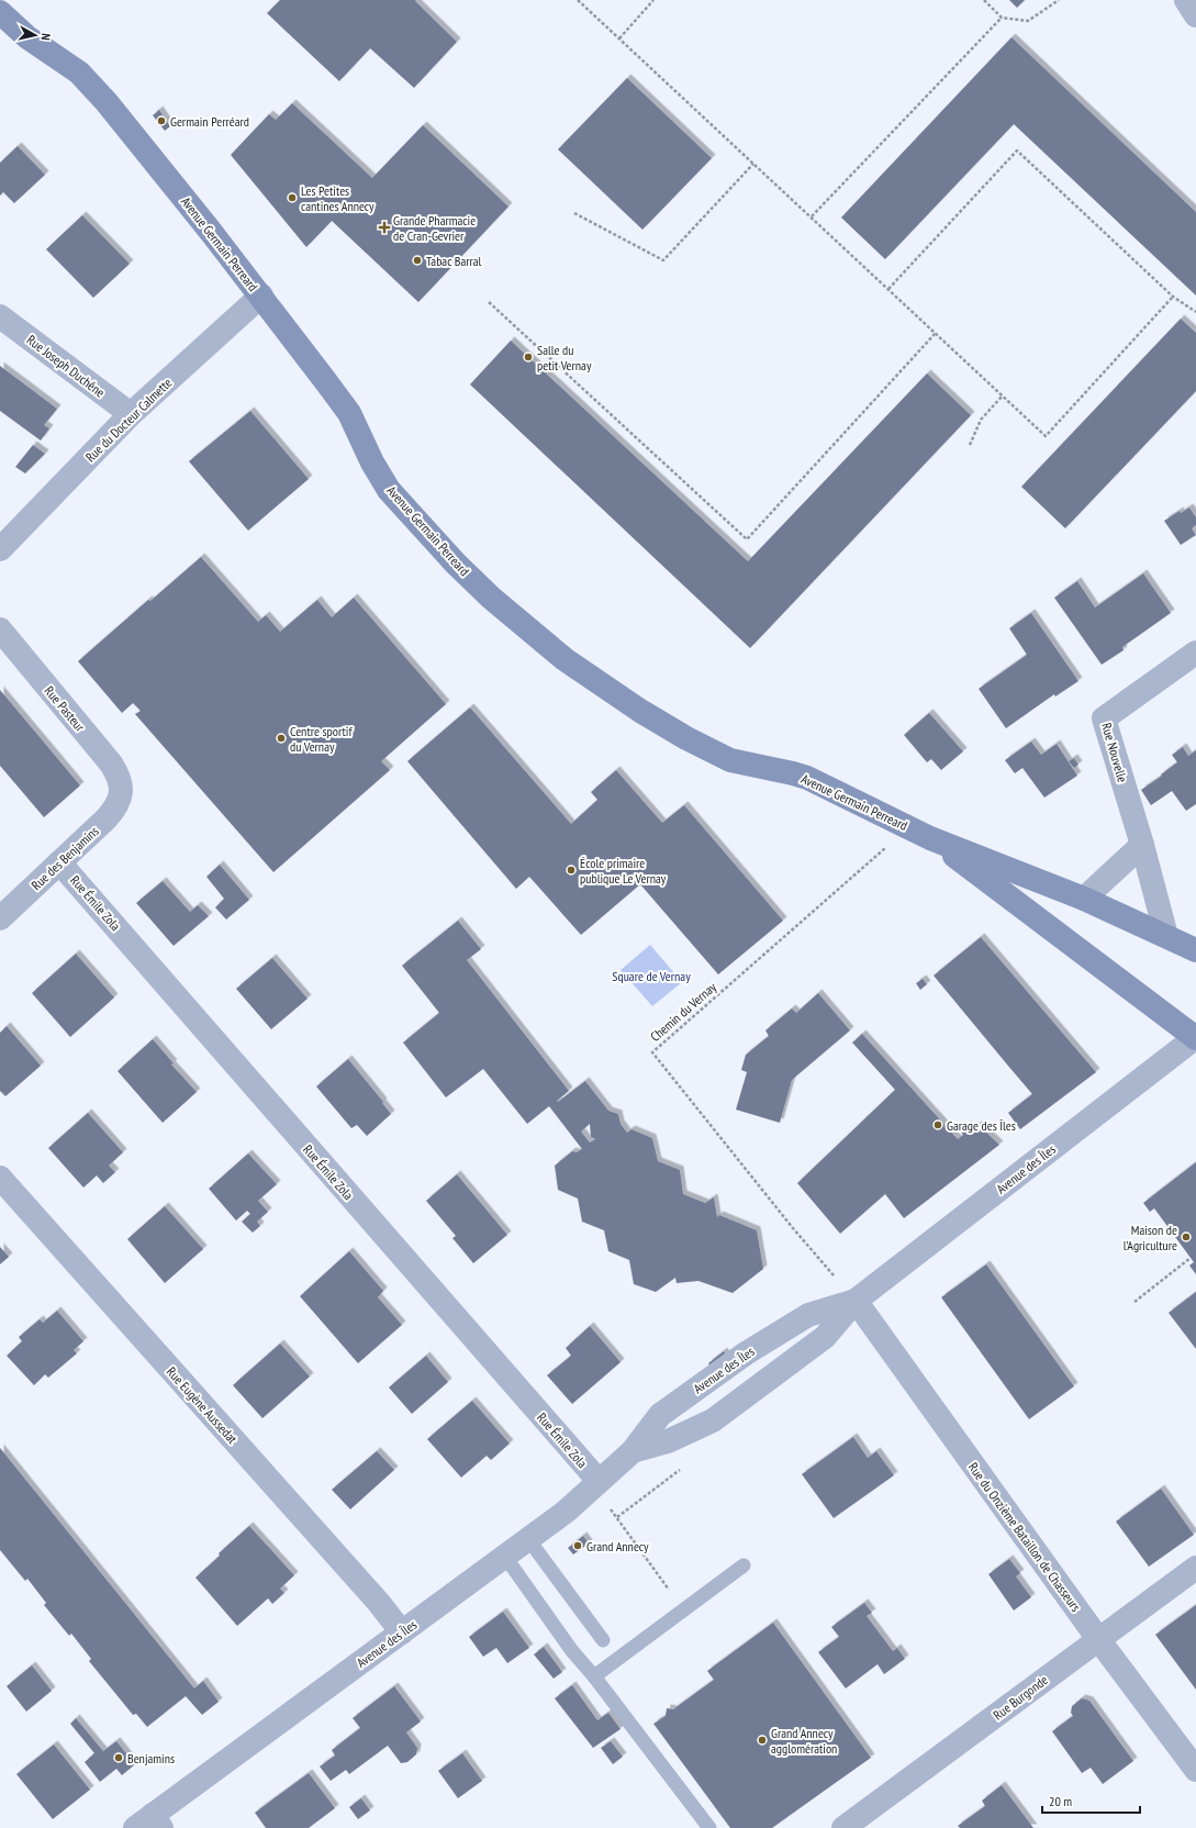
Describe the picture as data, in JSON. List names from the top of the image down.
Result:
{
  "streets": {
    "main road": ["Avenue Germain Perreard"],
    "street": [
      "Rue Joseph Duchêne",
      "Rue du Docteur Calmette",
      "Rue Pasteur",
      "Rue Nouvelle",
      "Rue des Benjamins",
      "Rue Émile Zola",
      "Avenue des Îles",
      "Rue Eugène Aussedat",
      "Rue du Onzième Bataillon de Chasseurs",
      "Rue Burgonde"
    ],
    "path": ["Chemin du Vernay"]
  },
  "crossings": [
    ["Avenue Germain Perreard", "Rue du Docteur Calmette"],
    ["Avenue Germain Perreard", "Rue Nouvelle"],
    ["Avenue Germain Perreard", "Chemin du Vernay"],
    ["Avenue Germain Perreard", "Avenue des Îles"],
    ["Rue Joseph Duchêne", "Rue du Docteur Calmette"],
    ["Rue Pasteur", "Rue des Benjamins"],
    ["Rue des Benjamins", "Rue Émile Zola"],
    ["Rue Émile Zola", "Avenue des Îles"],
    ["Chemin du Vernay", "Avenue des Îles"],
    ["Chemin du Vernay", "Rue du Onzième Bataillon de Chasseurs"],
    ["Avenue des Îles", "Rue Eugène Aussedat"],
    ["Avenue des Îles", "Rue du Onzième Bataillon de Chasseurs"],
    ["Rue du Onzième Bataillon de Chasseurs", "Rue Burgonde"]
  ],
  "parks": ["Square de Vernay"],
  "places": {
    "other": [
      "Germain Perréard",
      "Les Petites cantines Annecy",
      "Tabac Barral",
      "Salle du petit Vernay",
      "Centre sportif du Vernay",
      "École primaire publique Le Vernay",
      "Garage des Îles",
      "Maison de l’Agriculture",
      "Grand Annecy",
      "Grand Annecy agglomération",
      "Benjamins"
    ],
    "health": ["Grande Pharmacie de Cran-Gevrier"]
  },
  "scale_bar": "20 m",
  "north": "right"
}
